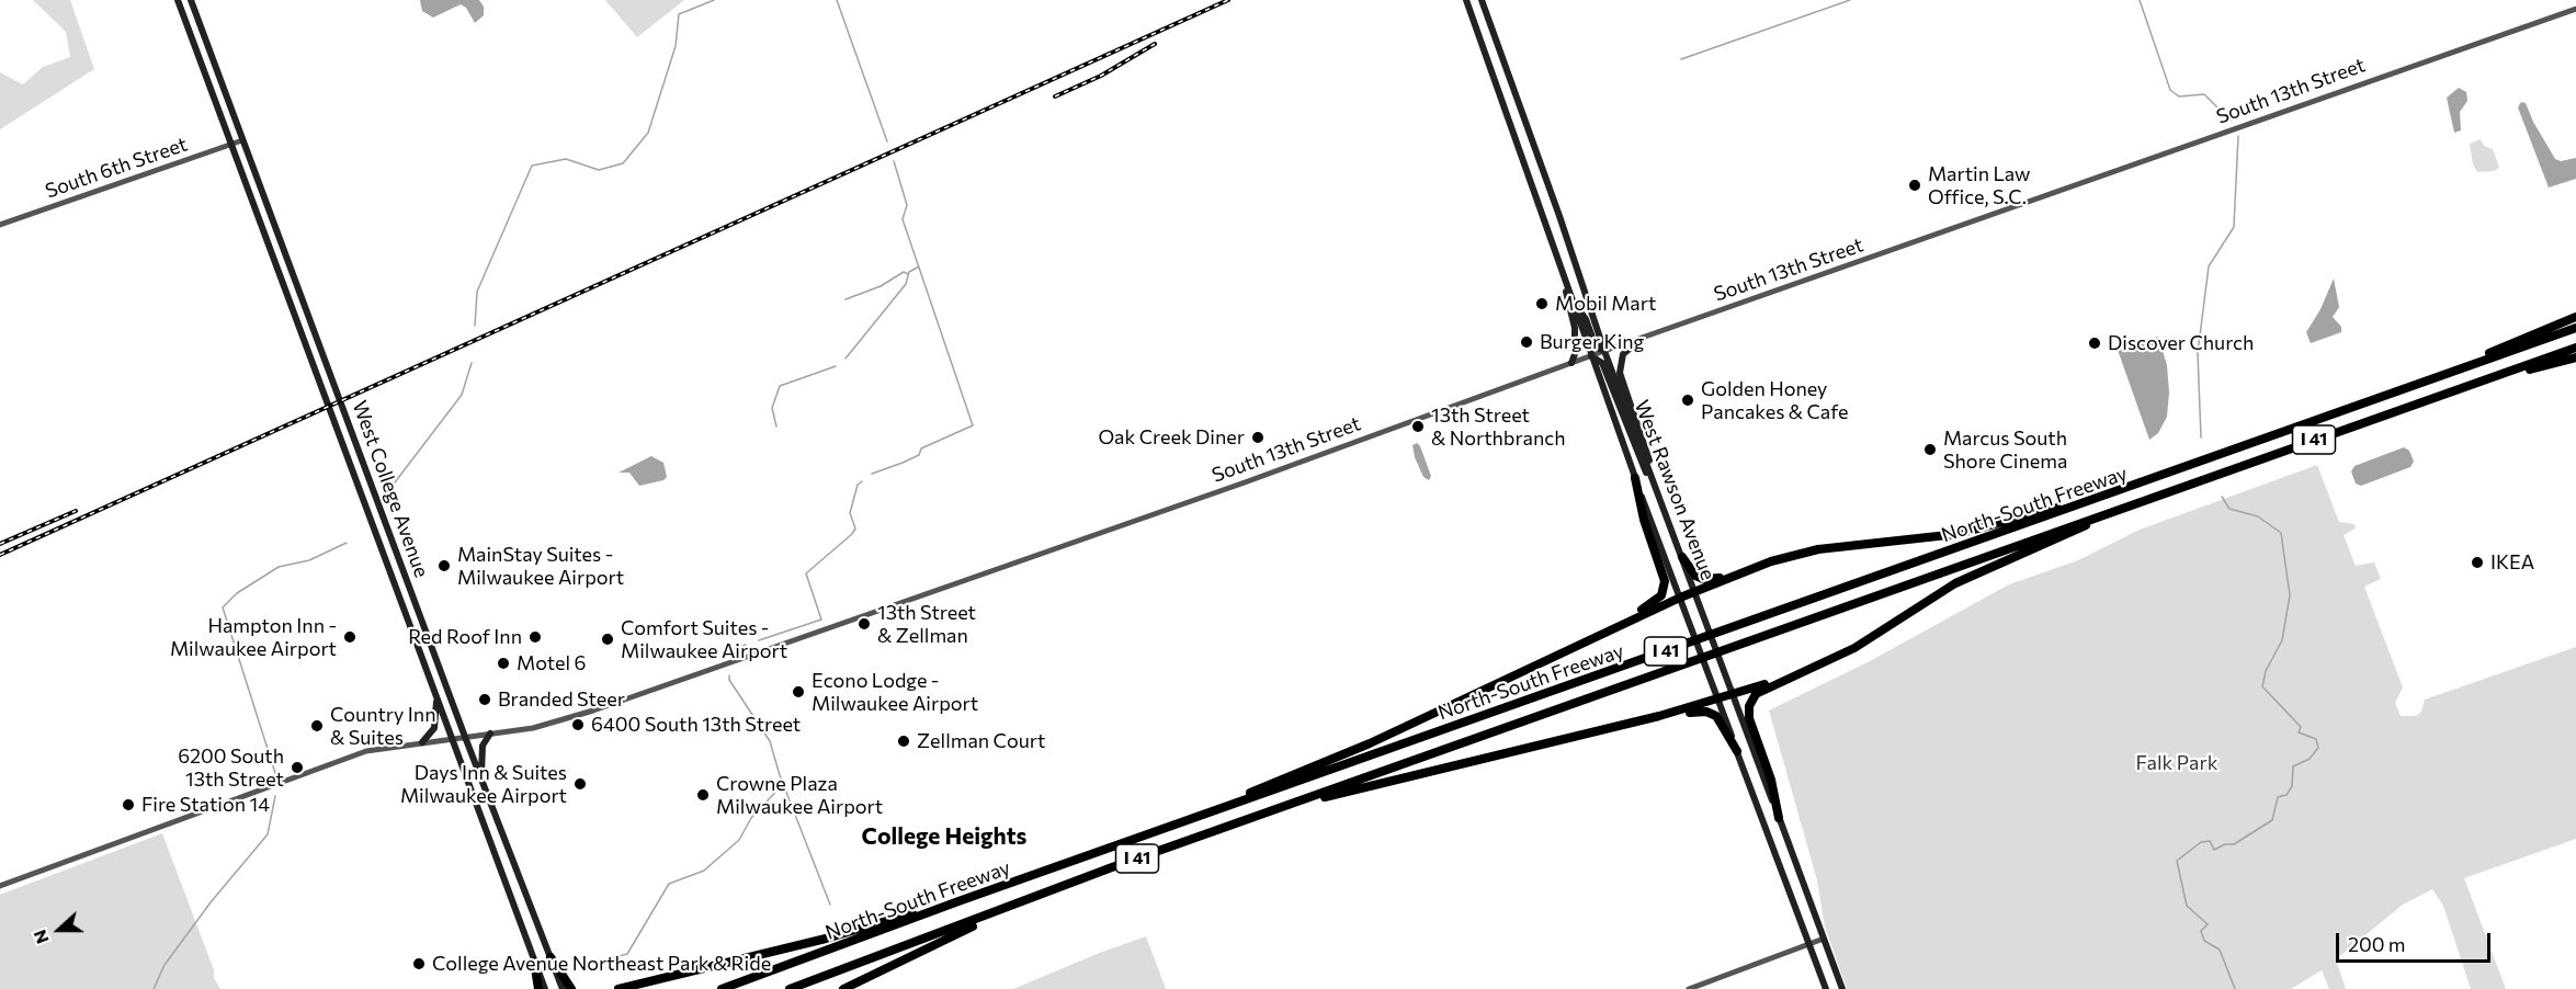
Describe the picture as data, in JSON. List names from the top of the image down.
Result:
{
  "streets": {
    "highway": ["I 41", "North-South Freeway"],
    "main road": ["West College Avenue", "West Rawson Avenue"],
    "street": ["South 13th Street", "South 6th Street"]
  },
  "crossings": [
    ["South 13th Street", "West College Avenue"],
    ["South 13th Street", "West Rawson Avenue"],
    ["South 6th Street", "West College Avenue"]
  ],
  "districts": ["College Heights"],
  "parks": ["Falk Park"],
  "places": [
    "Martin Law Office, S.C.",
    "Mobil Mart",
    "Burger King",
    "Discover Church",
    "Golden Honey Pancakes & Cafe",
    "13th Street & Northbranch",
    "Oak Creek Diner",
    "Marcus South Shore Cinema",
    "IKEA",
    "MainStay Suites - Milwaukee Airport",
    "13th Street & Zellman",
    "Hampton Inn - Milwaukee Airport",
    "Red Roof Inn",
    "Comfort Suites - Milwaukee Airport",
    "Motel 6",
    "Econo Lodge - Milwaukee Airport",
    "Branded Steer",
    "6400 South 13th Street",
    "Country Inn & Suites",
    "Zellman Court",
    "6200 South 13th Street",
    "Days Inn & Suites Milwaukee Airport",
    "Crowne Plaza Milwaukee Airport",
    "Fire Station 14",
    "College Avenue Northeast Park & Ride"
  ],
  "scale_bar": "200 m",
  "north": "left"
}
